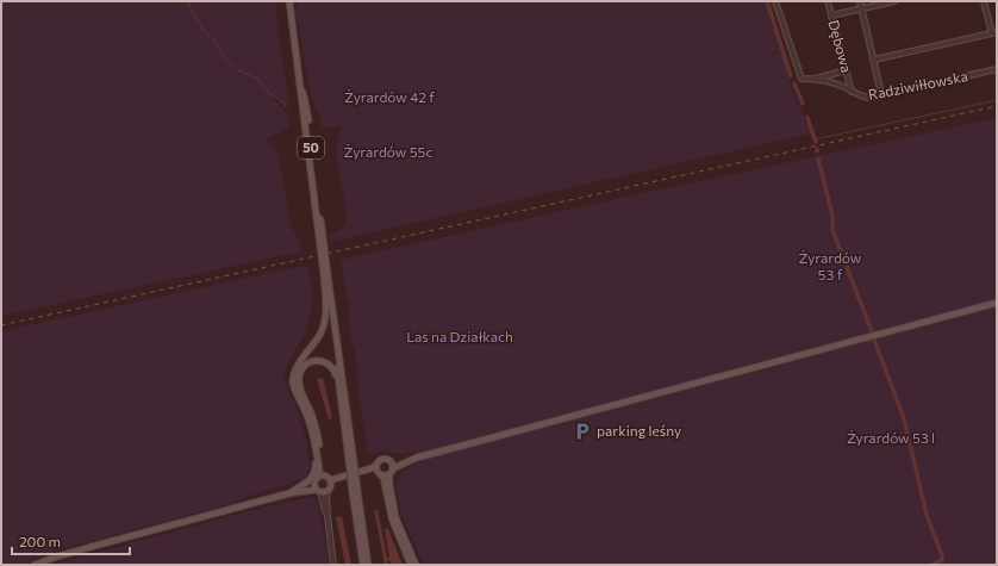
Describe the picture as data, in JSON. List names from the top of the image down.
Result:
{
  "streets": {
    "main road": ["50"],
    "street": ["Dębowa", "Radziwiłłowska"]
  },
  "crossings": [
    ["Dębowa", "Radziwiłłowska"]
  ],
  "parks": [
    "Żyrardów 42 f",
    "Żyrardów 55c",
    "Żyrardów 53 f",
    "Las na Działkach",
    "Żyrardów 53 l"
  ],
  "places": {
    "parking": ["parking leśny"]
  },
  "scale_bar": "200 m"
}
